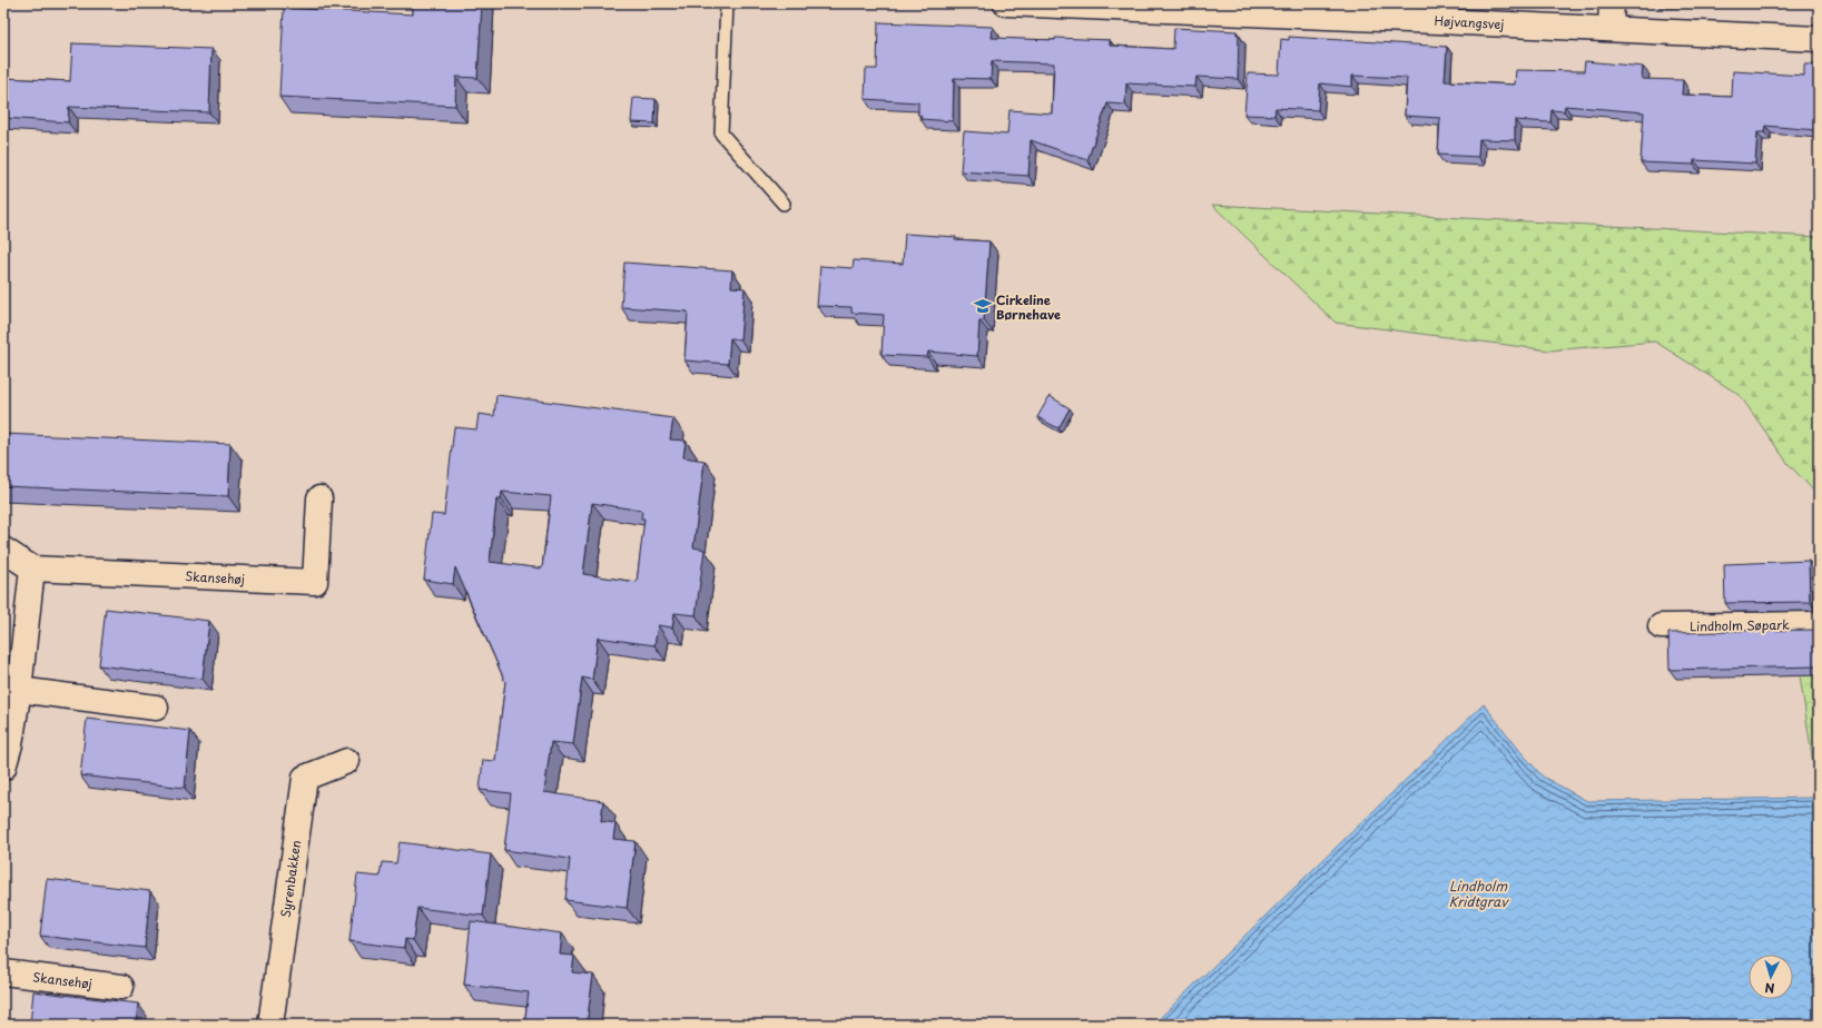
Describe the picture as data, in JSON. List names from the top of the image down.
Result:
{
  "streets": {
    "street": [
      "Højvangsvej",
      "Skansehøj",
      "Lindholm Søpark",
      "Syrenbakken"
    ]
  },
  "water": ["Lindholm Kridtgrav"],
  "places": {
    "school or university": ["Cirkeline Børnehave"]
  },
  "north": "bottom"
}
